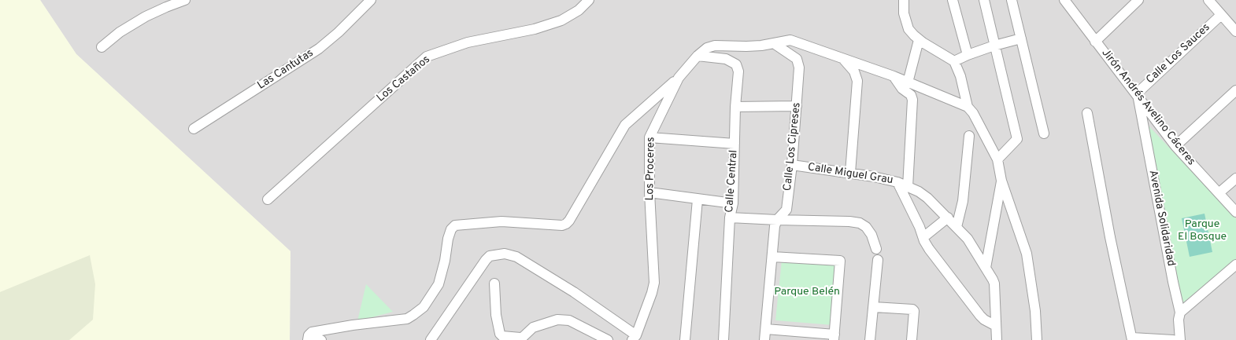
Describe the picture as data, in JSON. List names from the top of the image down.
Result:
{
  "streets": {
    "street": [
      "Calle Los Sauces",
      "Las Cantutas",
      "Los Castaños",
      "Jirón Andrés Avelino Cáceres",
      "Calle Los Cipreses",
      "Los Proceres",
      "Calle Miguel Grau",
      "Calle Central",
      "Avenida Solidaridad"
    ]
  },
  "crossings": [
    ["Calle Los Sauces", "Jirón Andrés Avelino Cáceres"],
    ["Calle Los Sauces", "Avenida Solidaridad"],
    ["Jirón Andrés Avelino Cáceres", "Avenida Solidaridad"],
    ["Calle Los Cipreses", "Los Proceres"],
    ["Calle Los Cipreses", "Calle Miguel Grau"],
    ["Los Proceres", "Calle Central"]
  ],
  "parks": ["Parque El Bosque", "Parque Belén"]
}
